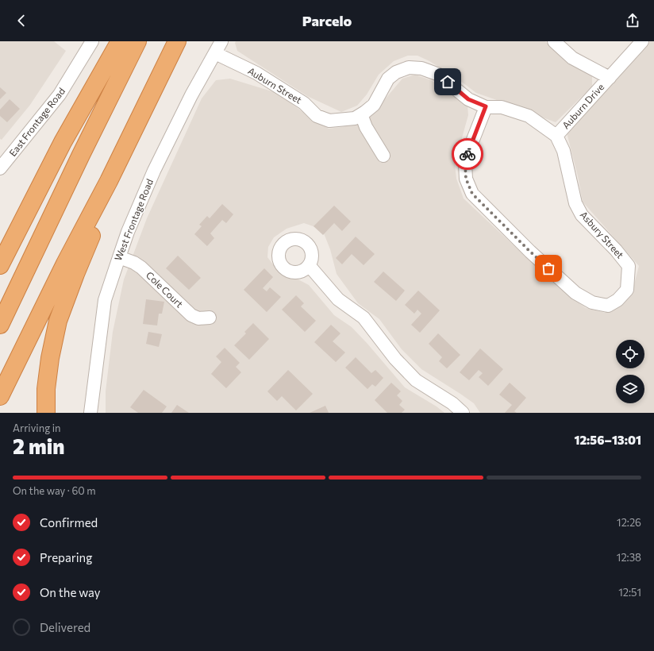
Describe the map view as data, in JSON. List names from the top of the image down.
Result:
{
  "streets": {
    "street": [
      "Auburn Street",
      "Auburn Drive",
      "East Frontage Road",
      "West Frontage Road",
      "Asbury Street",
      "Cole Court"
    ]
  },
  "crossings": [
    ["Auburn Street", "Auburn Drive"],
    ["Auburn Street", "West Frontage Road"],
    ["Auburn Street", "Asbury Street"],
    ["Auburn Drive", "Asbury Street"],
    ["West Frontage Road", "Cole Court"]
  ],
  "page": {
    "header": "Parcelo",
    "heading": ["2 min", "Arriving in", "12:56–13:01"],
    "bar": "On the way · 60 m",
    "list": [
      ["Confirmed", "12:26"],
      ["Preparing", "12:38"],
      ["On the way", "12:51"],
      "Delivered"
    ]
  }
}
